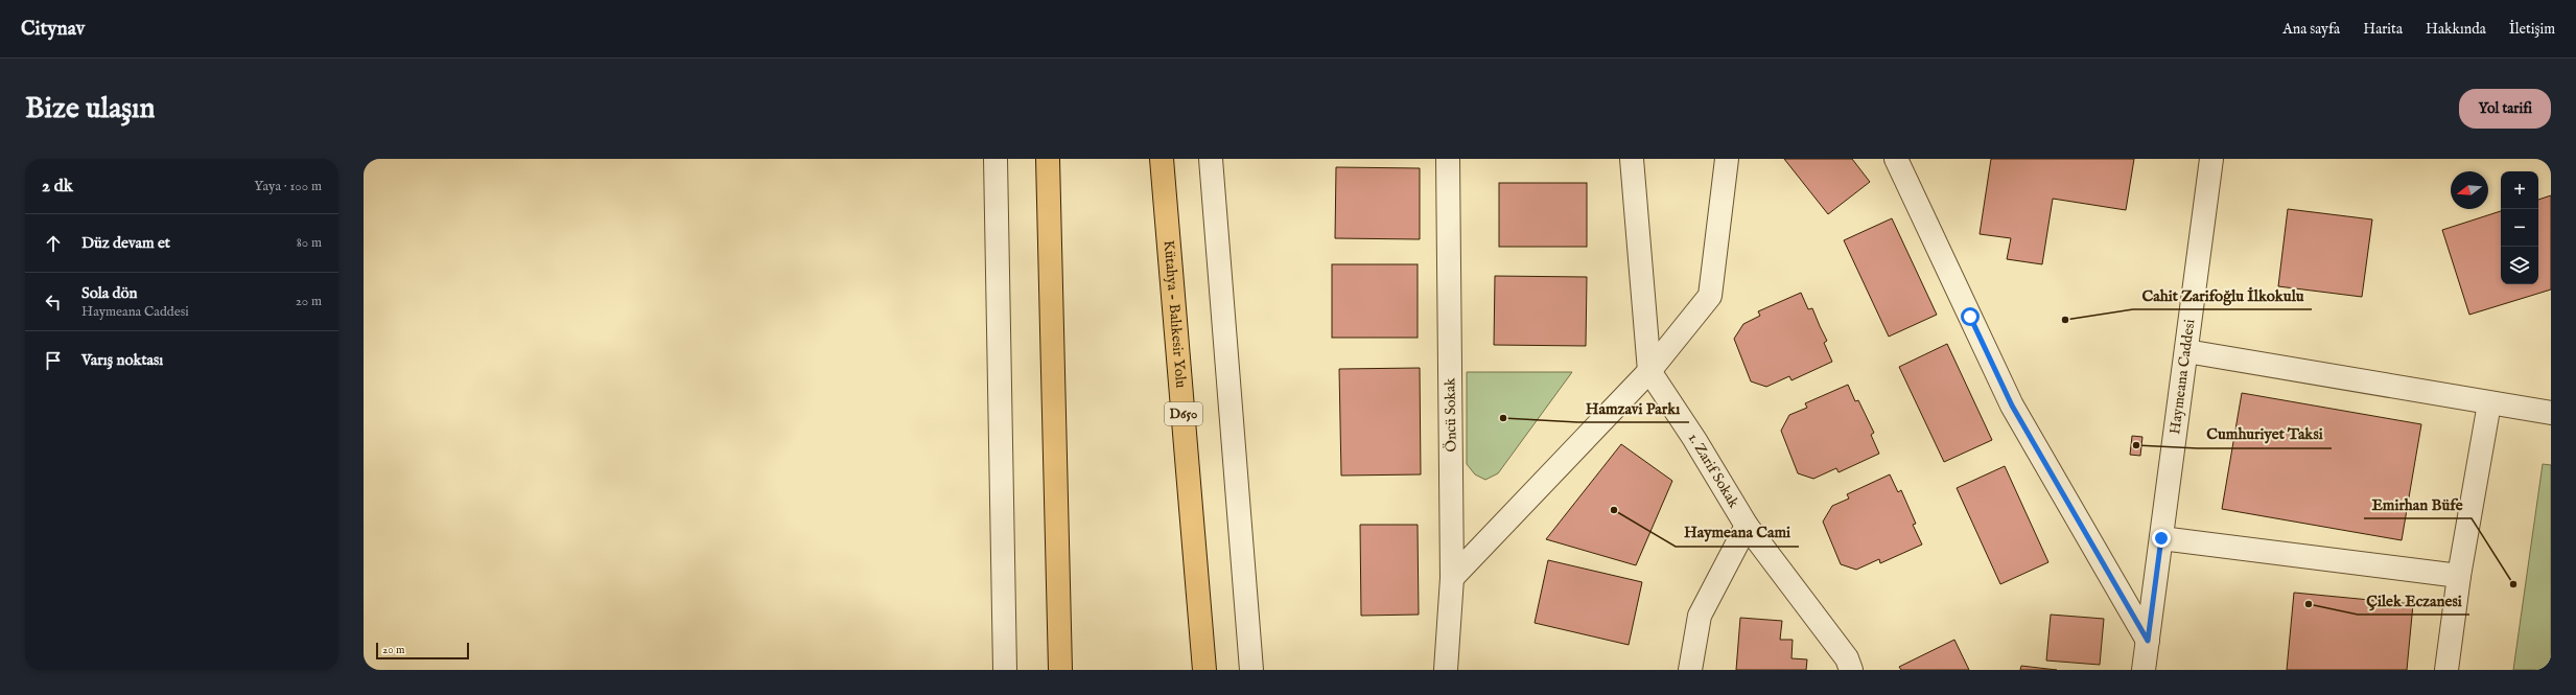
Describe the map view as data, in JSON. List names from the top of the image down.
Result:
{
  "streets": {
    "highway": ["Kütahya - Balıkesir Yolu", "D650"],
    "street": ["Haymeana Caddesi", "Öncü Sokak", "1. Zarif Sokak"]
  },
  "places": [
    "Cahit Zarifoğlu İlkokulu",
    "Hamzavi Parkı",
    "Cumhuriyet Taksi",
    "Haymeana Cami",
    "Emirhan Büfe",
    "Çilek Eczanesi"
  ],
  "scale_bar": "20 m",
  "north": "left",
  "page": {
    "header": "Citynav",
    "nav": [
      "Ana sayfa",
      "Harita",
      "Hakkında",
      "İletişim"
    ],
    "buttons": "Yol tarifi",
    "title": "Bize ulaşın",
    "heading": ["2 dk", "Yaya · 100 m"],
    "map_buttons": ["+", "−"],
    "list": [
      ["Düz devam et", "80 m"],
      ["Sola dön", "Haymeana Caddesi", "20 m"],
      "Varış noktası"
    ],
    "scale": "20 m"
  }
}
